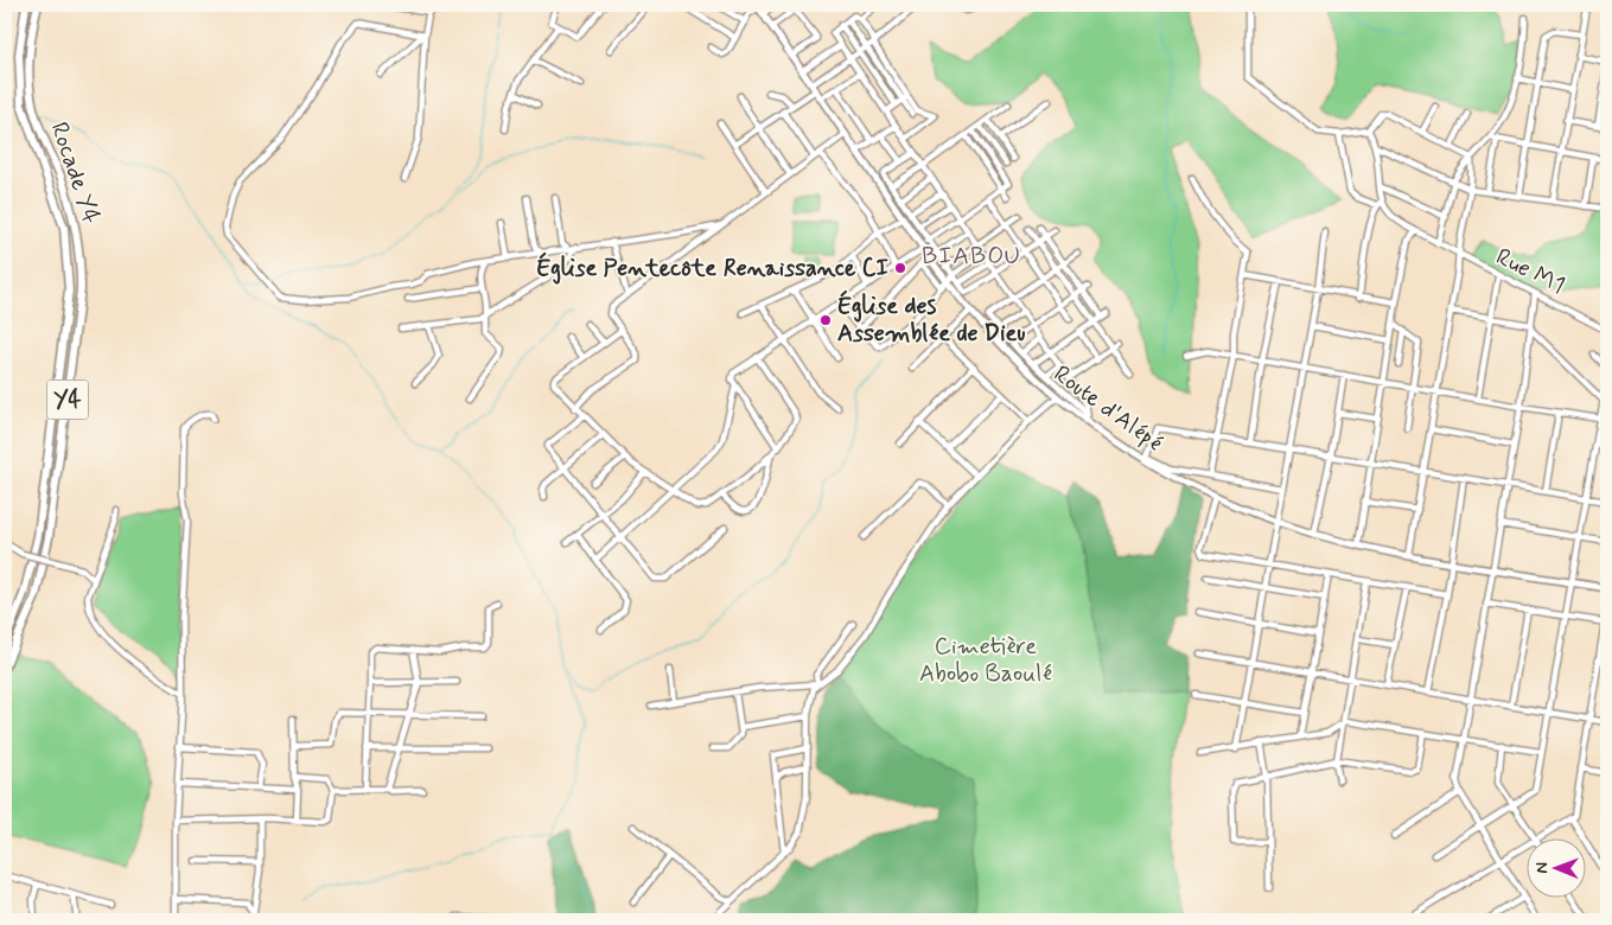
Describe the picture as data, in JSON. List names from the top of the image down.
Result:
{
  "streets": {
    "highway": ["Rocade Y4", "Y4"],
    "main road": ["Route d'Alépé"],
    "street": ["Rue M1"]
  },
  "districts": ["BIABOU"],
  "parks": ["Cimetière Abobo Baoulé"],
  "places": ["Église Pentecôte Renaissance CI", "Église des Assemblée de Dieu"],
  "north": "left"
}
